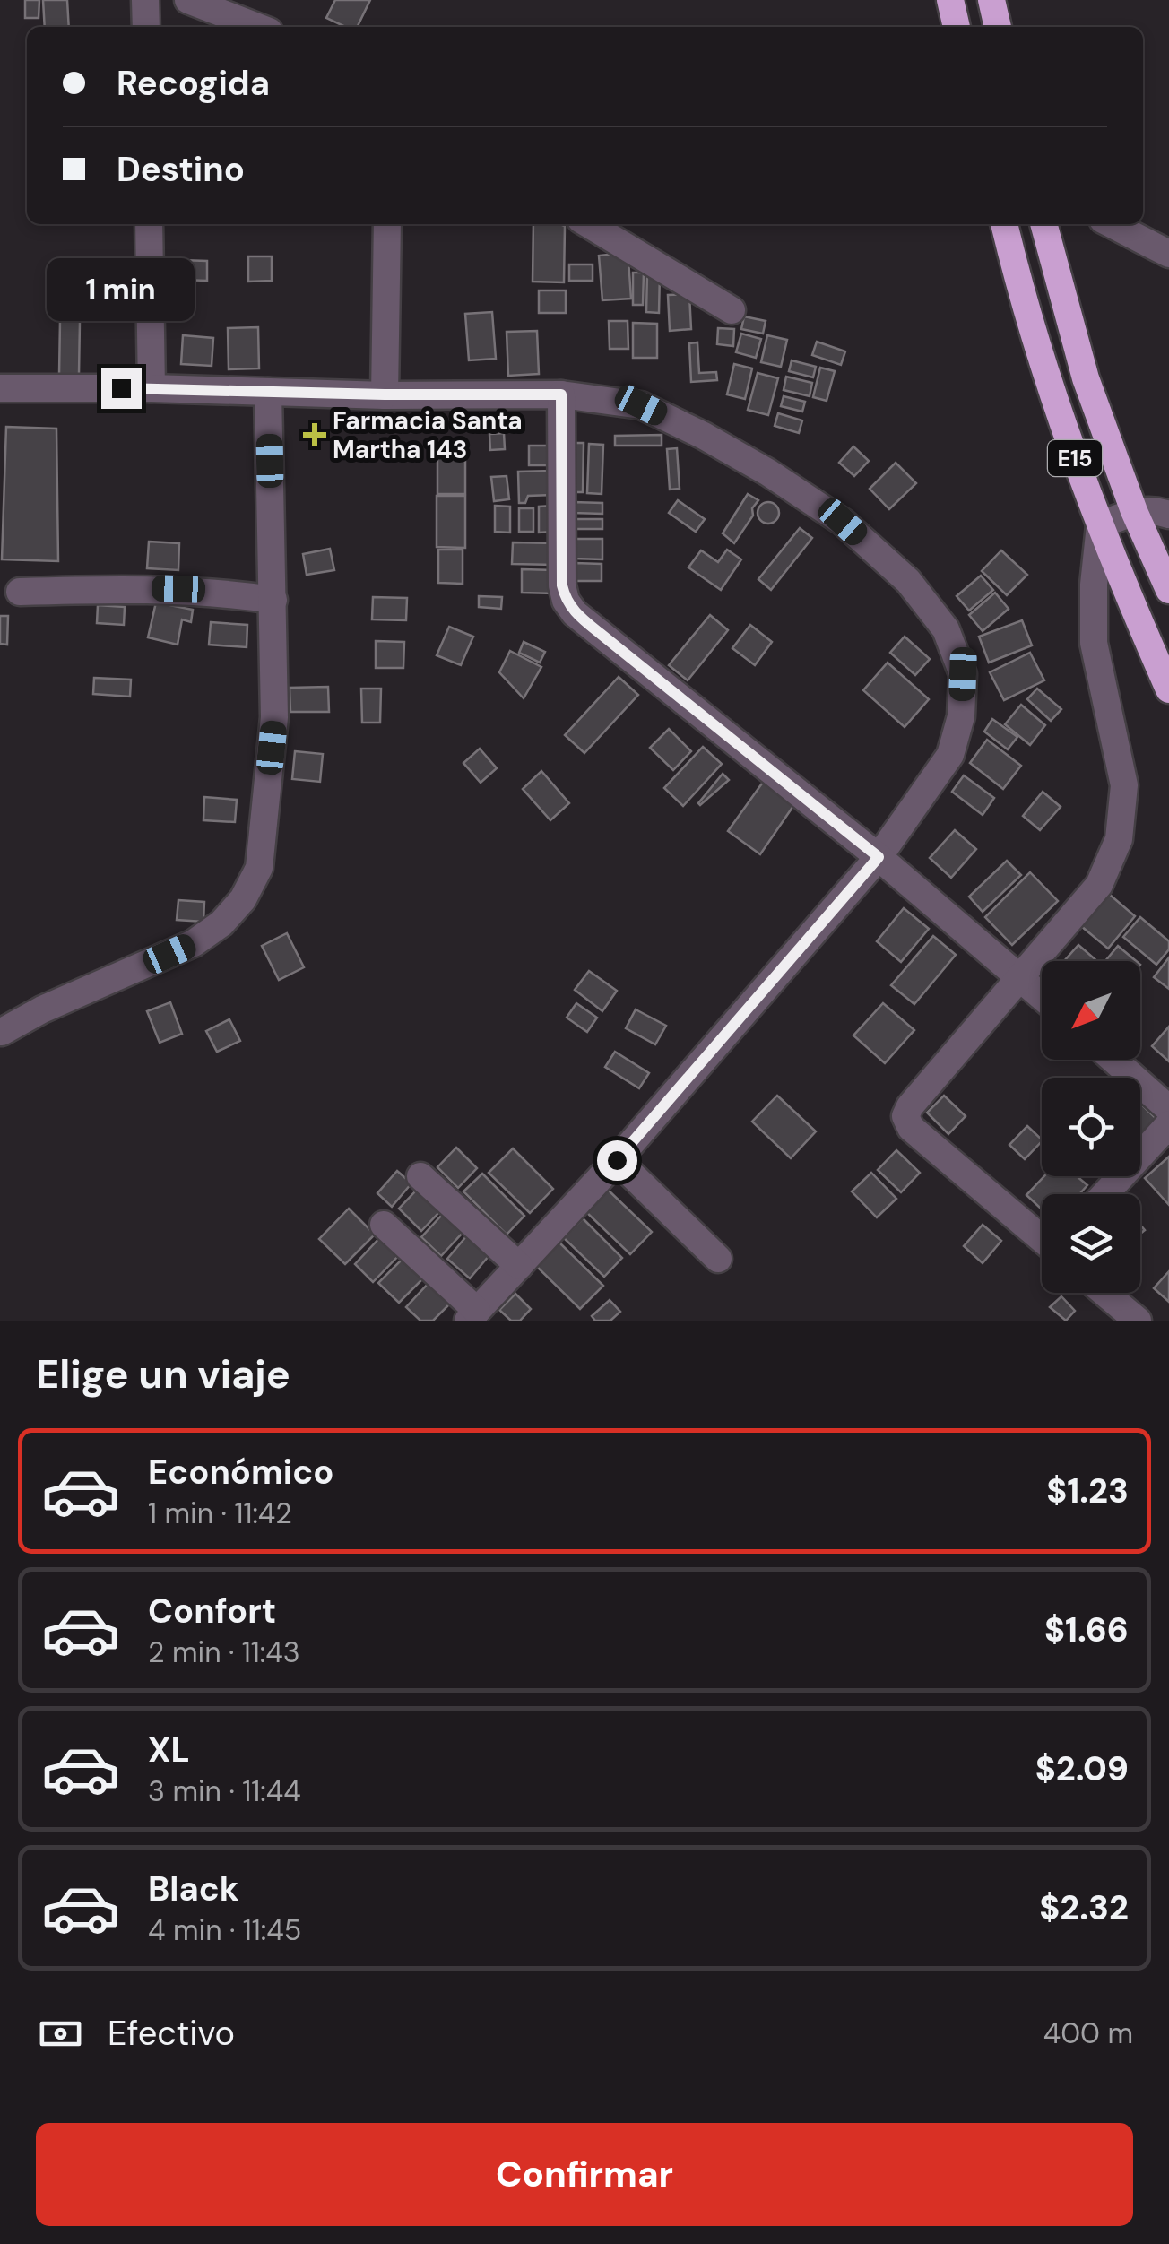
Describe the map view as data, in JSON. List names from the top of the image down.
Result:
{
  "streets": {
    "highway": ["E15"]
  },
  "places": {
    "health": ["Farmacia Santa Martha 143"]
  },
  "north": "bottom left",
  "page": {
    "banner": ["Recogida", "Destino"],
    "bubble": "1 min",
    "heading": "Elige un viaje",
    "list": [
      {
        "name": "Económico",
        "note": "1 min · 11:42",
        "value": "$1.23"
      },
      {
        "name": "Confort",
        "note": "2 min · 11:43",
        "value": "$1.66"
      },
      {
        "name": "XL",
        "note": "3 min · 11:44",
        "value": "$2.09"
      },
      {
        "name": "Black",
        "note": "4 min · 11:45",
        "value": "$2.32"
      }
    ],
    "pay": ["Efectivo", "400 m"],
    "buttons": "Confirmar"
  }
}
